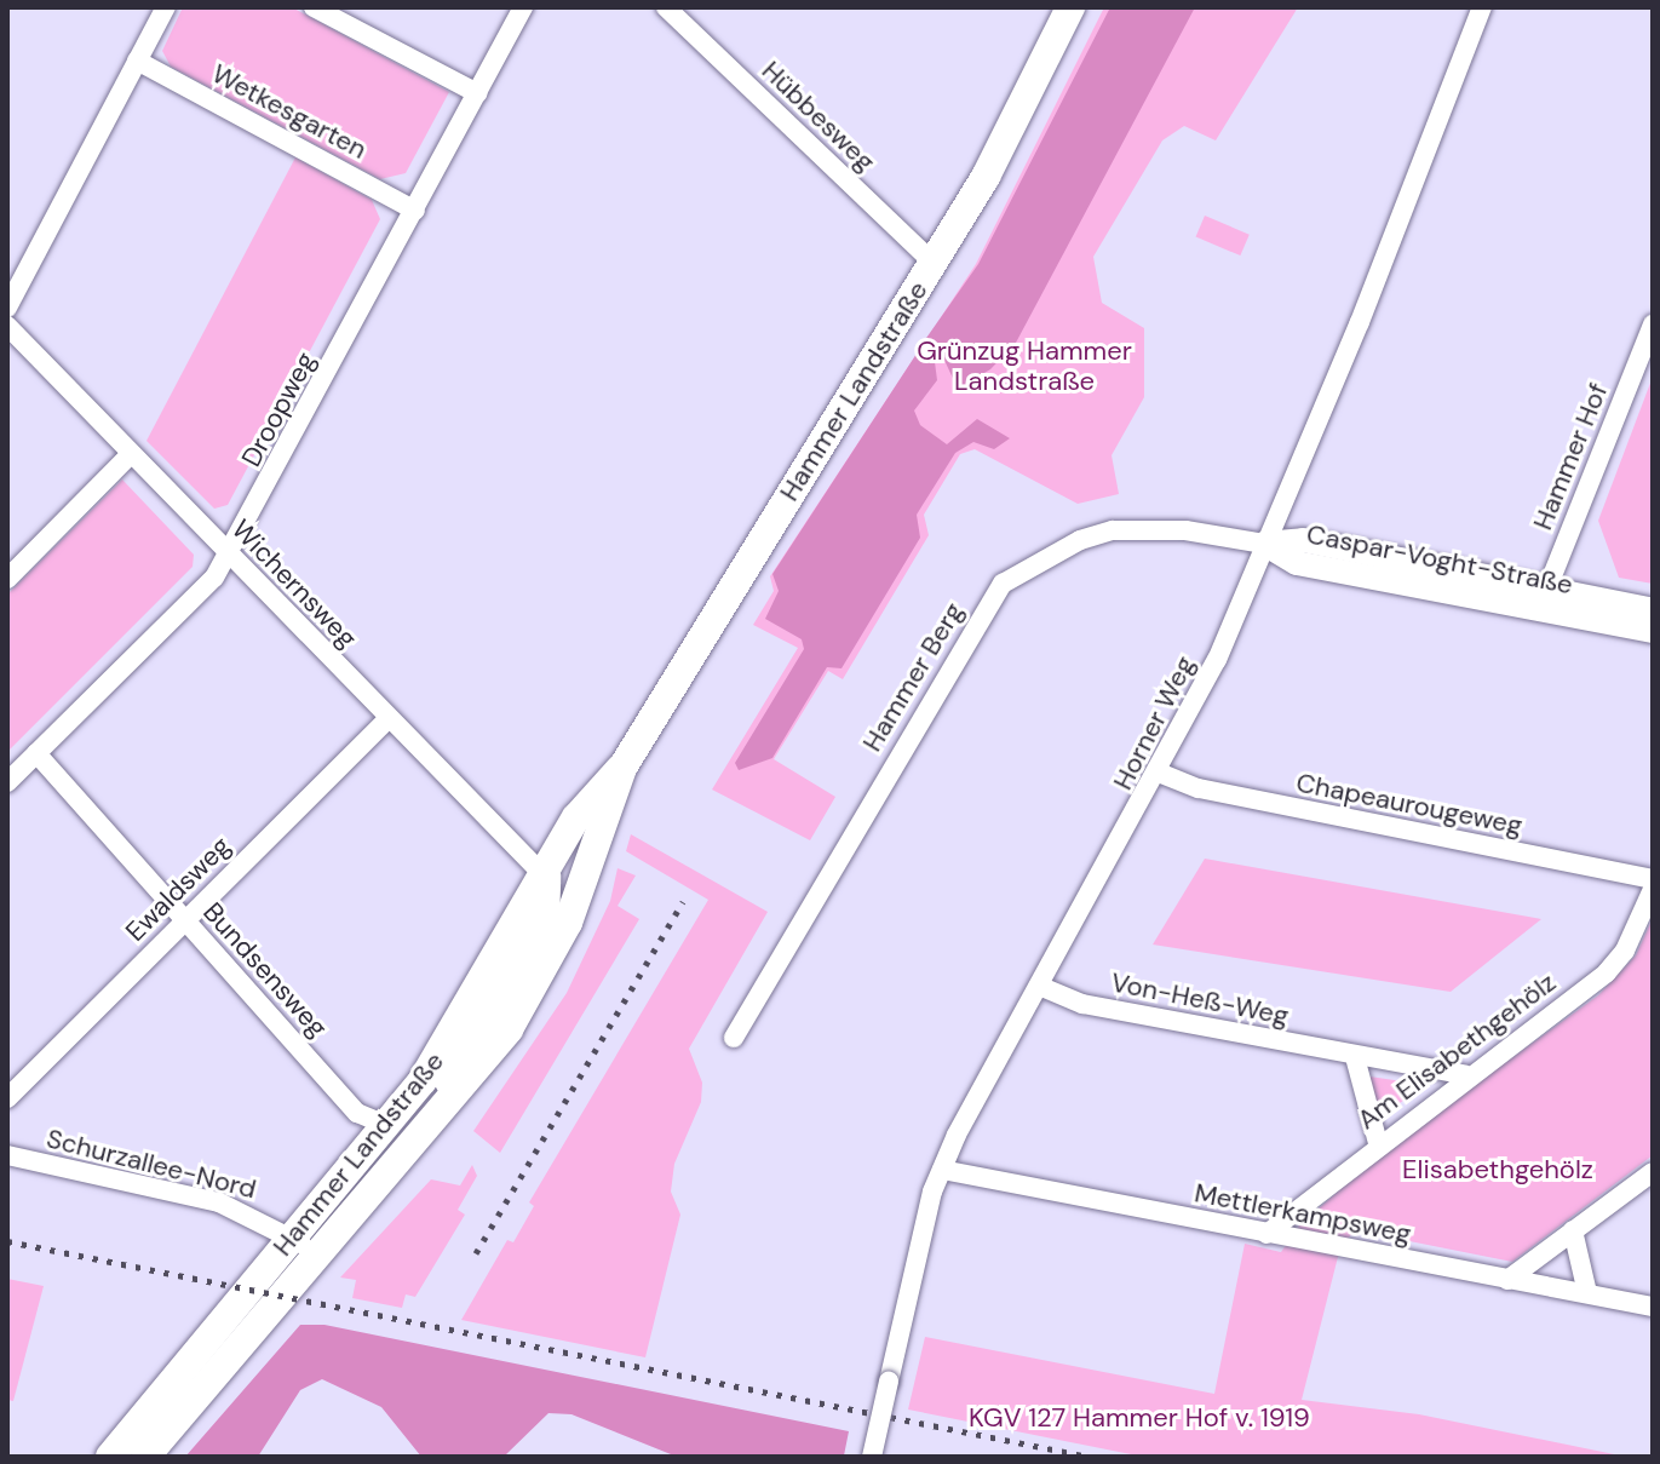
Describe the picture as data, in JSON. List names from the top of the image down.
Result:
{
  "streets": {
    "main road": ["Hammer Landstraße"],
    "street": [
      "Wetkesgarten",
      "Hübbesweg",
      "Droopweg",
      "Hammer Hof",
      "Caspar-Voght-Straße",
      "Wichernsweg",
      "Hammer Berg",
      "Horner Weg",
      "Chapeaurougeweg",
      "Ewaldsweg",
      "Bundsensweg",
      "Von-Heß-Weg",
      "Am Elisabethgehölz",
      "Schurzallee-Nord",
      "Mettlerkampsweg"
    ]
  },
  "crossings": [
    ["Wetkesgarten", "Droopweg"],
    ["Hübbesweg", "Hammer Landstraße"],
    ["Hammer Landstraße", "Wichernsweg"],
    ["Hammer Landstraße", "Bundsensweg"],
    ["Hammer Landstraße", "Schurzallee-Nord"],
    ["Droopweg", "Wichernsweg"],
    ["Droopweg", "Bundsensweg"],
    ["Hammer Hof", "Caspar-Voght-Straße"],
    ["Caspar-Voght-Straße", "Hammer Berg"],
    ["Caspar-Voght-Straße", "Horner Weg"],
    ["Wichernsweg", "Ewaldsweg"],
    ["Hammer Berg", "Horner Weg"],
    ["Horner Weg", "Chapeaurougeweg"],
    ["Horner Weg", "Von-Heß-Weg"],
    ["Horner Weg", "Mettlerkampsweg"],
    ["Ewaldsweg", "Bundsensweg"],
    ["Von-Heß-Weg", "Am Elisabethgehölz"],
    ["Am Elisabethgehölz", "Mettlerkampsweg"]
  ],
  "parks": ["Grünzug Hammer Landstraße", "Elisabethgehölz", "KGV 127 Hammer Hof v. 1919"]
}
